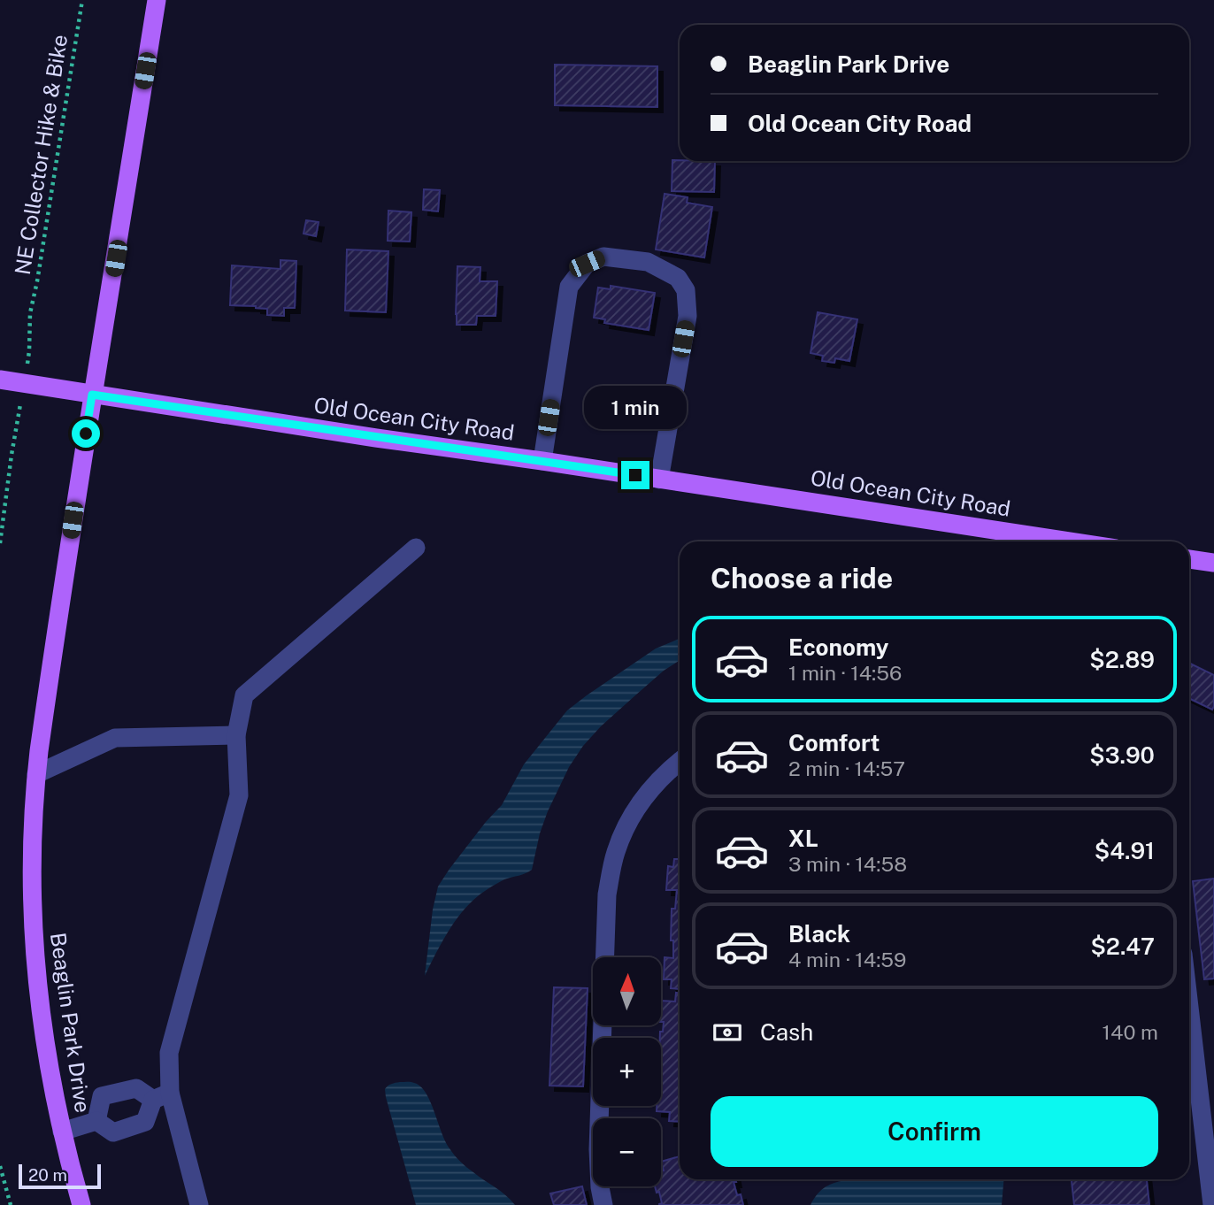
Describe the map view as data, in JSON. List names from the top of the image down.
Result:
{
  "streets": {
    "main road": ["Old Ocean City Road", "Beaglin Park Drive"],
    "path": ["NE Collector Hike & Bike"]
  },
  "crossings": [
    ["Old Ocean City Road", "Beaglin Park Drive"]
  ],
  "scale_bar": "20 m",
  "north": "top",
  "page": {
    "banner": ["Beaglin Park Drive", "Old Ocean City Road"],
    "bubble": "1 min",
    "heading": "Choose a ride",
    "list": [
      {
        "name": "Economy",
        "note": "1 min · 14:56",
        "value": "$2.89"
      },
      {
        "name": "Comfort",
        "note": "2 min · 14:57",
        "value": "$3.90"
      },
      {
        "name": "XL",
        "note": "3 min · 14:58",
        "value": "$4.91"
      },
      {
        "name": "Black",
        "note": "4 min · 14:59",
        "value": "$2.47"
      }
    ],
    "map_buttons": ["+", "−"],
    "pay": ["Cash", "140 m"],
    "buttons": "Confirm",
    "scale": "20 m"
  }
}
